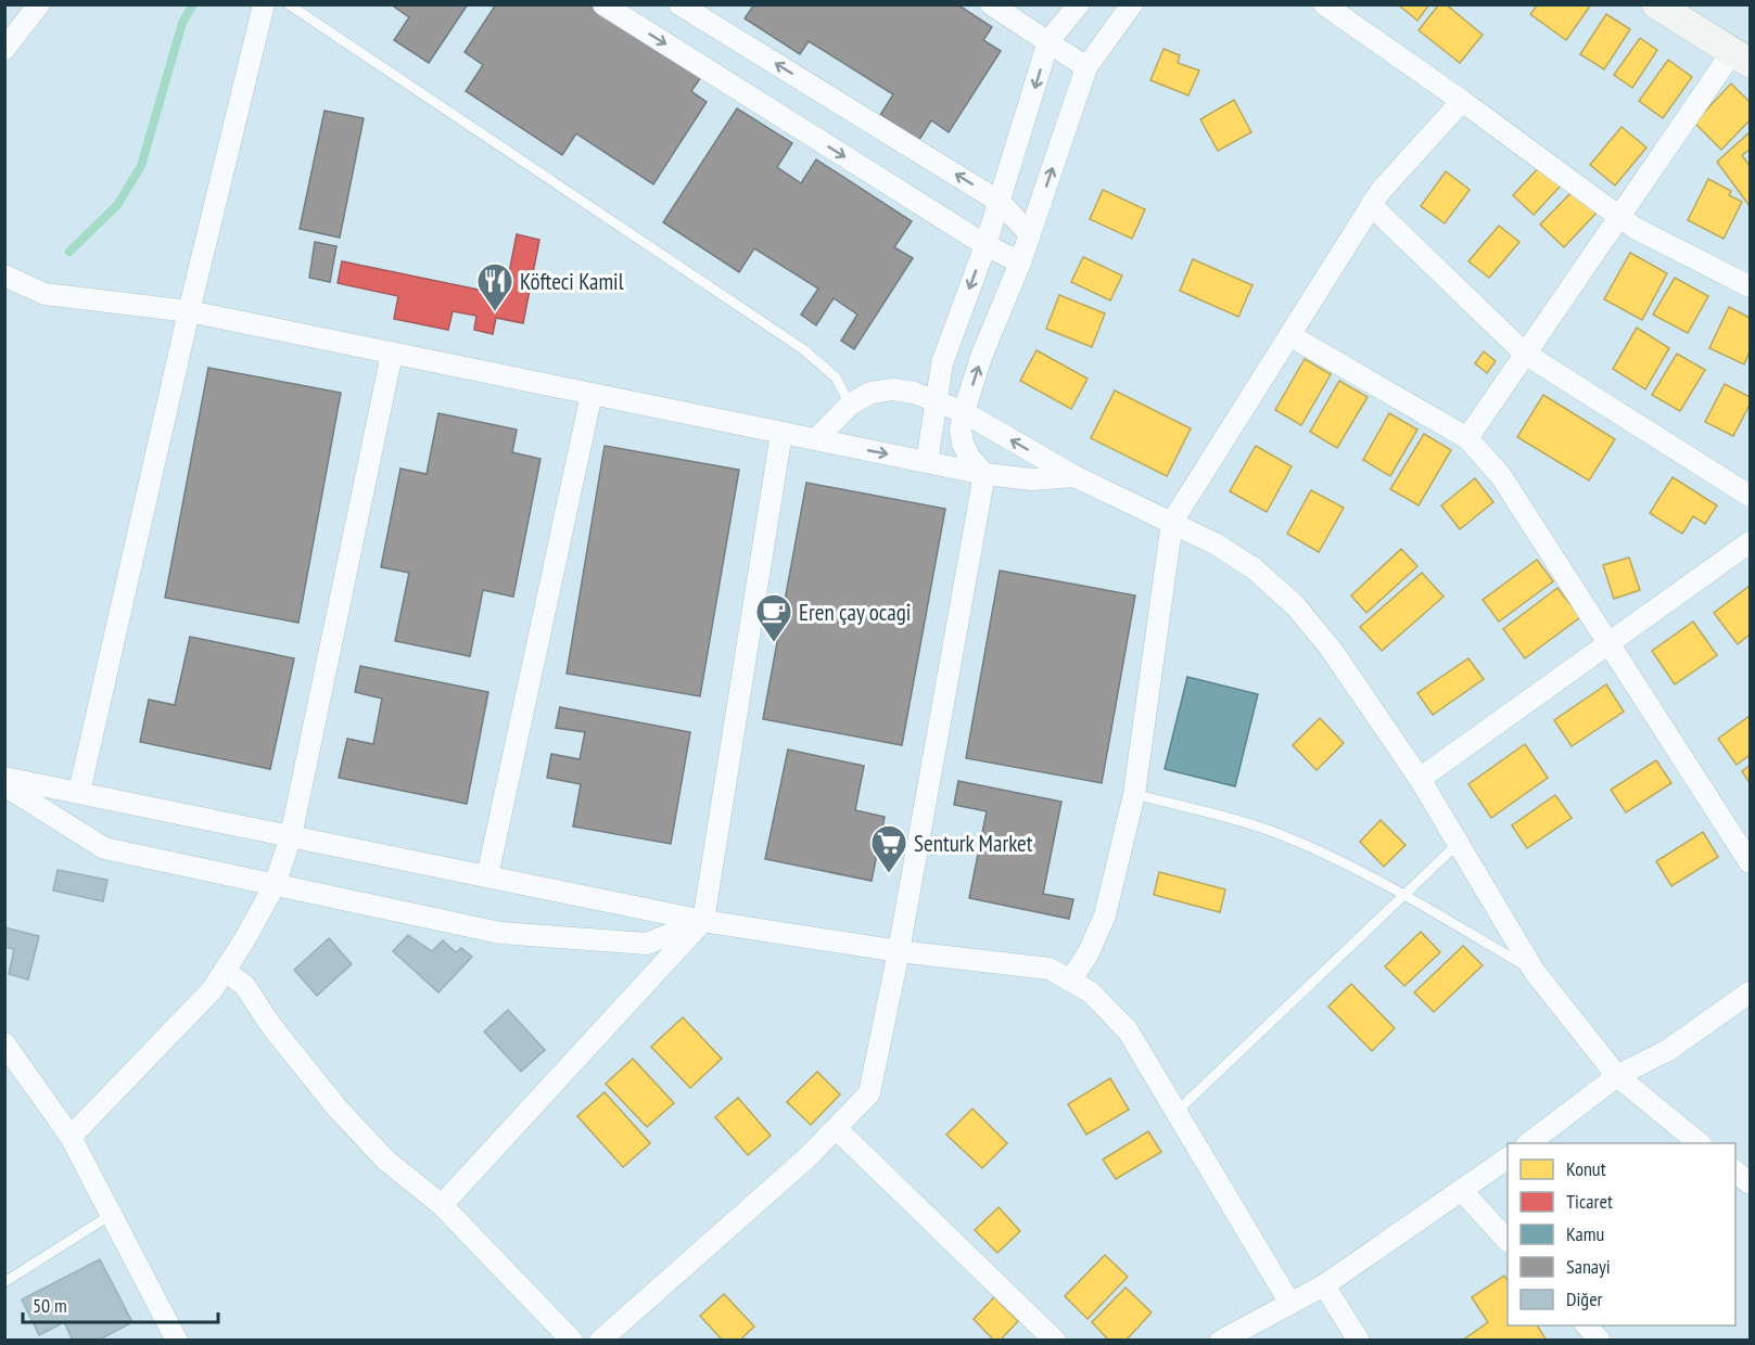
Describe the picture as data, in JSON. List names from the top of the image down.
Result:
{
  "places": {
    "restaurant": ["Köfteci Kamil"],
    "cafe": ["Eren çay ocagi"],
    "supermarket": ["Senturk Market"]
  },
  "legend": [
    "Konut",
    "Ticaret",
    "Kamu",
    "Sanayi",
    "Diğer"
  ],
  "scale_bar": "50 m"
}
